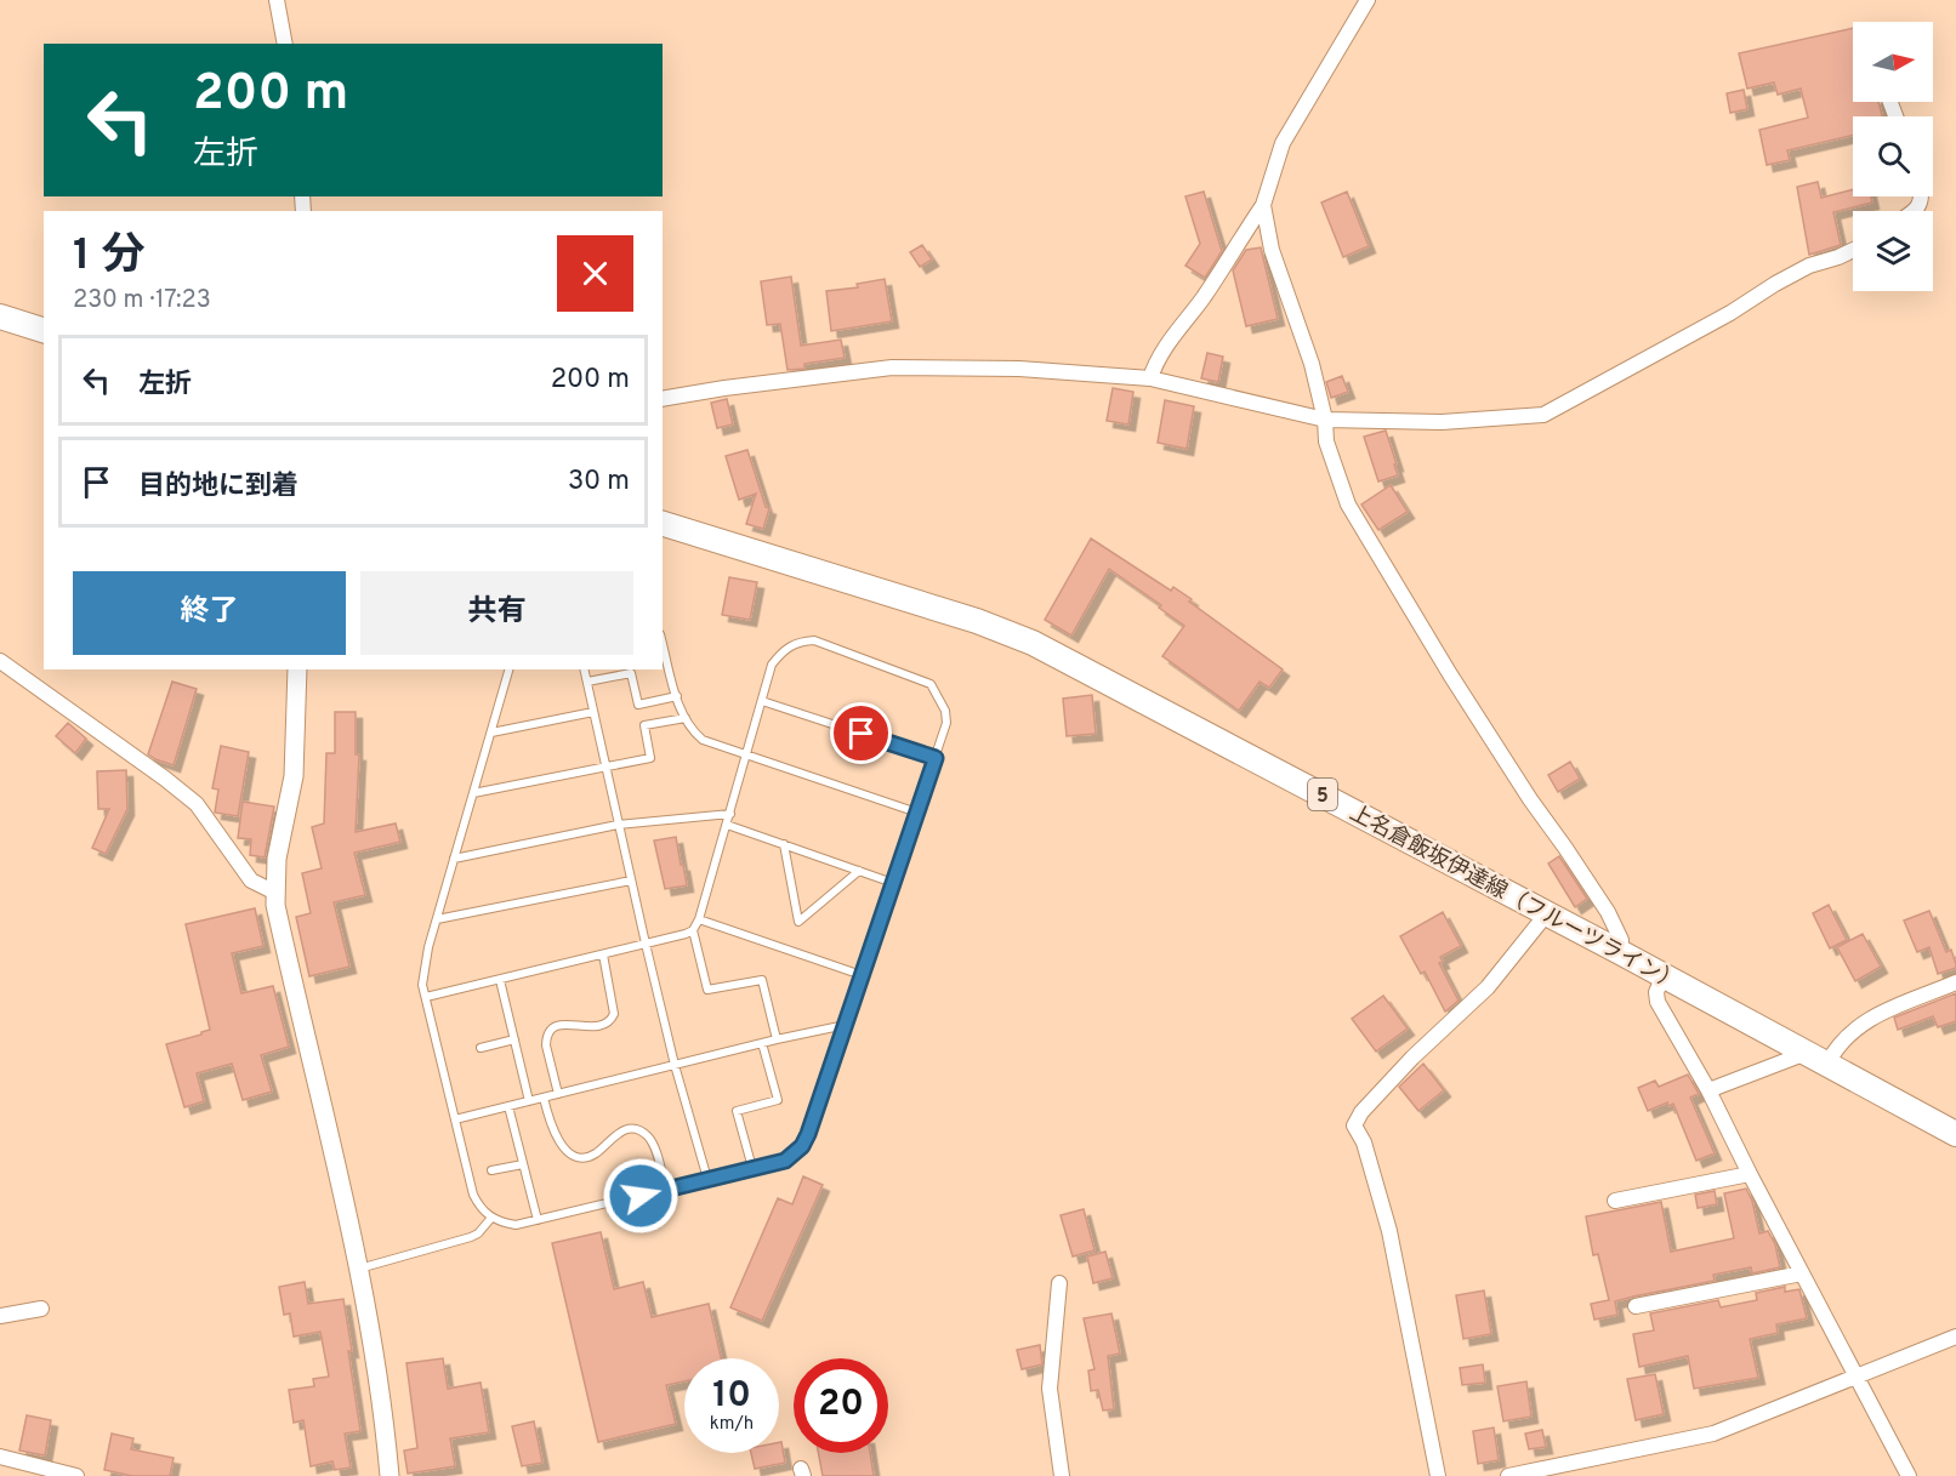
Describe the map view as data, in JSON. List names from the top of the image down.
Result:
{
  "streets": {
    "main road": ["5", "上名倉飯坂伊達線（フルーツライン）"]
  },
  "north": "right",
  "page": {
    "turn": ["200 m", "左折"],
    "heading": ["1 分", "230 m · 17:23"],
    "list": [
      {
        "name": "左折",
        "value": "200 m"
      },
      {
        "name": "目的地に到着",
        "value": "30 m"
      }
    ],
    "buttons": ["終了", "共有"],
    "speed": "10 km/h",
    "limit": "20"
  }
}
